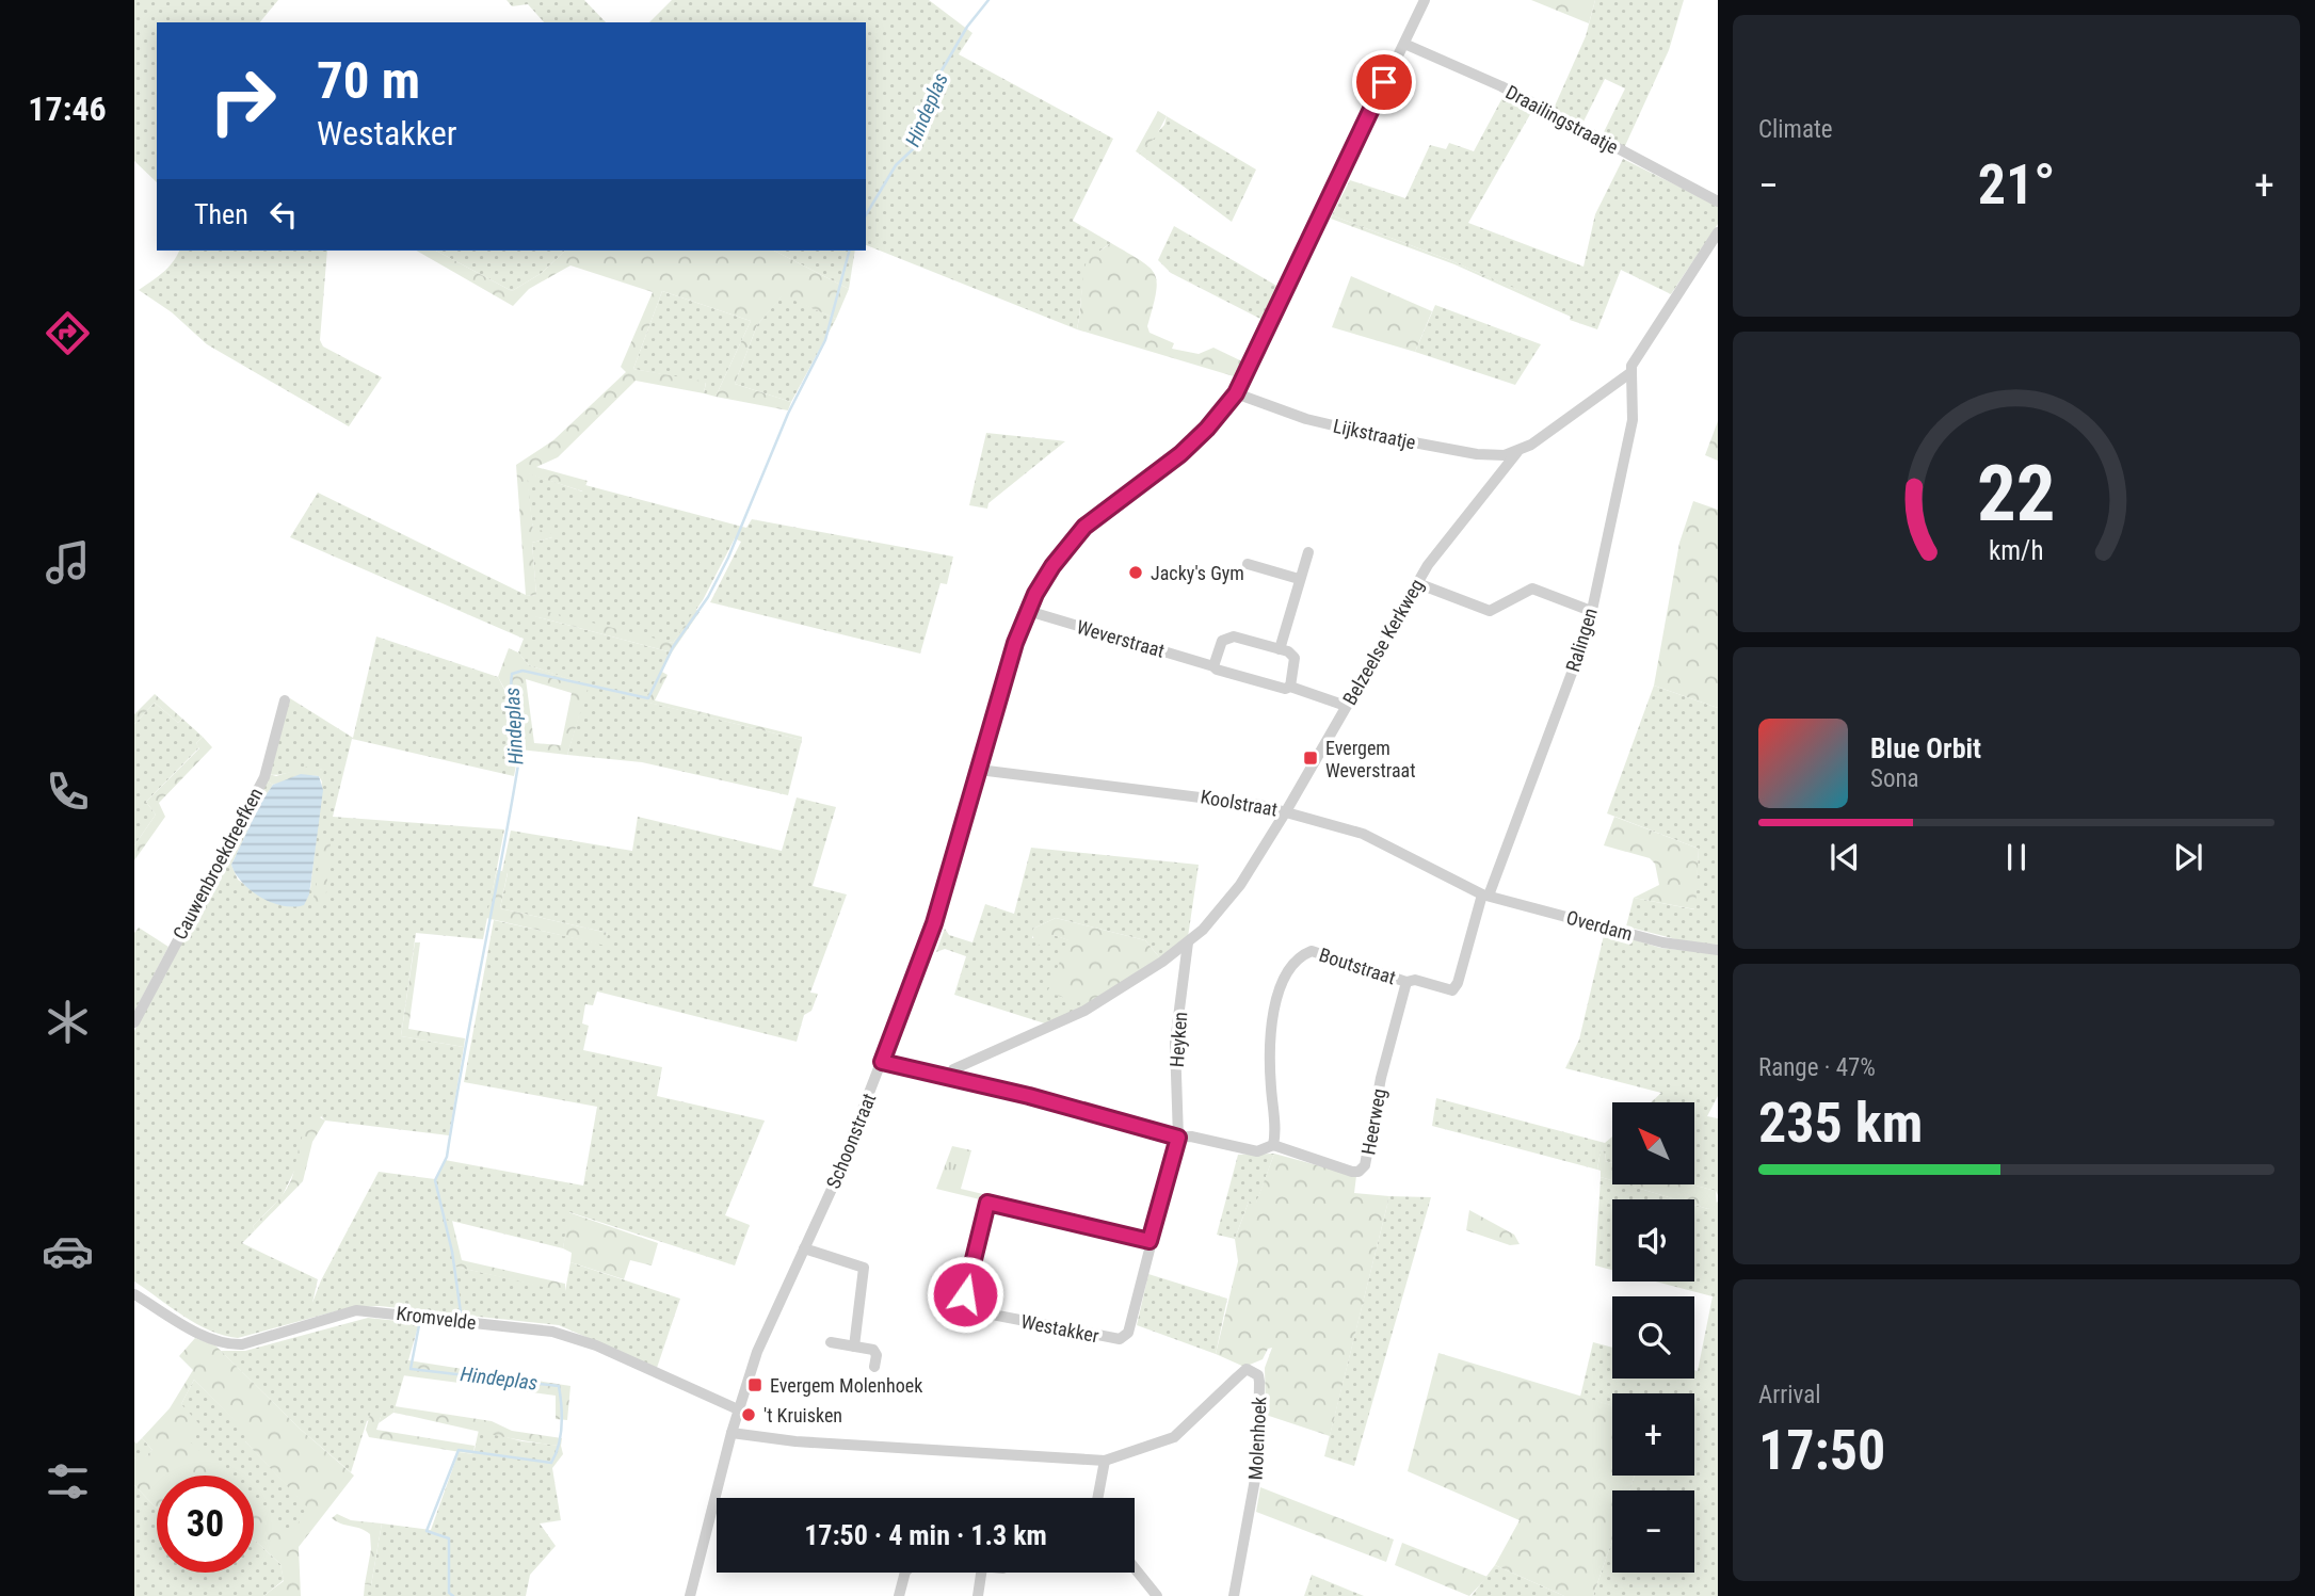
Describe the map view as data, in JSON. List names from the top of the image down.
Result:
{
  "streets": {
    "street": [
      "Draailingstraatje",
      "Lijkstraatje",
      "Weverstraat",
      "Ralingen",
      "Belzeelse Kerkweg",
      "Koolstraat",
      "Cauwenbroekdreefken",
      "Overdam",
      "Boutstraat",
      "Heyken",
      "Heerweg",
      "Schoonstraat",
      "Kromvelde",
      "Westakker",
      "Molenhoek"
    ]
  },
  "crossings": [
    ["Draailingstraatje", "Schoonstraat"],
    ["Lijkstraatje", "Belzeelse Kerkweg"],
    ["Lijkstraatje", "Schoonstraat"],
    ["Weverstraat", "Belzeelse Kerkweg"],
    ["Weverstraat", "Schoonstraat"],
    ["Ralingen", "Koolstraat"],
    ["Ralingen", "Overdam"],
    ["Ralingen", "Boutstraat"],
    ["Belzeelse Kerkweg", "Koolstraat"],
    ["Belzeelse Kerkweg", "Heyken"],
    ["Koolstraat", "Overdam"],
    ["Koolstraat", "Boutstraat"],
    ["Koolstraat", "Schoonstraat"],
    ["Overdam", "Boutstraat"],
    ["Boutstraat", "Heerweg"],
    ["Schoonstraat", "Kromvelde"],
    ["Schoonstraat", "Molenhoek"]
  ],
  "water": ["Hindeplas"],
  "places": {
    "other": ["Jacky's Gym", "'t Kruisken"],
    "transit": ["Evergem Weverstraat", "Evergem Molenhoek"]
  },
  "north": "top left",
  "page": {
    "tabs": "17:46",
    "tile": [
      "Climate",
      ["Range · 47%", "235 km"],
      ["Arrival", "17:50"]
    ],
    "turn": ["70 m", "Westakker"],
    "heat": ["−", "21°", "+"],
    "then": "Then",
    "song": ["Blue Orbit", "Sona"],
    "map_buttons": ["+", "−"],
    "limit": "30",
    "trip": "17:50 · 4 min · 1.3 km",
    "gauge": ["22", "km/h"]
  }
}
